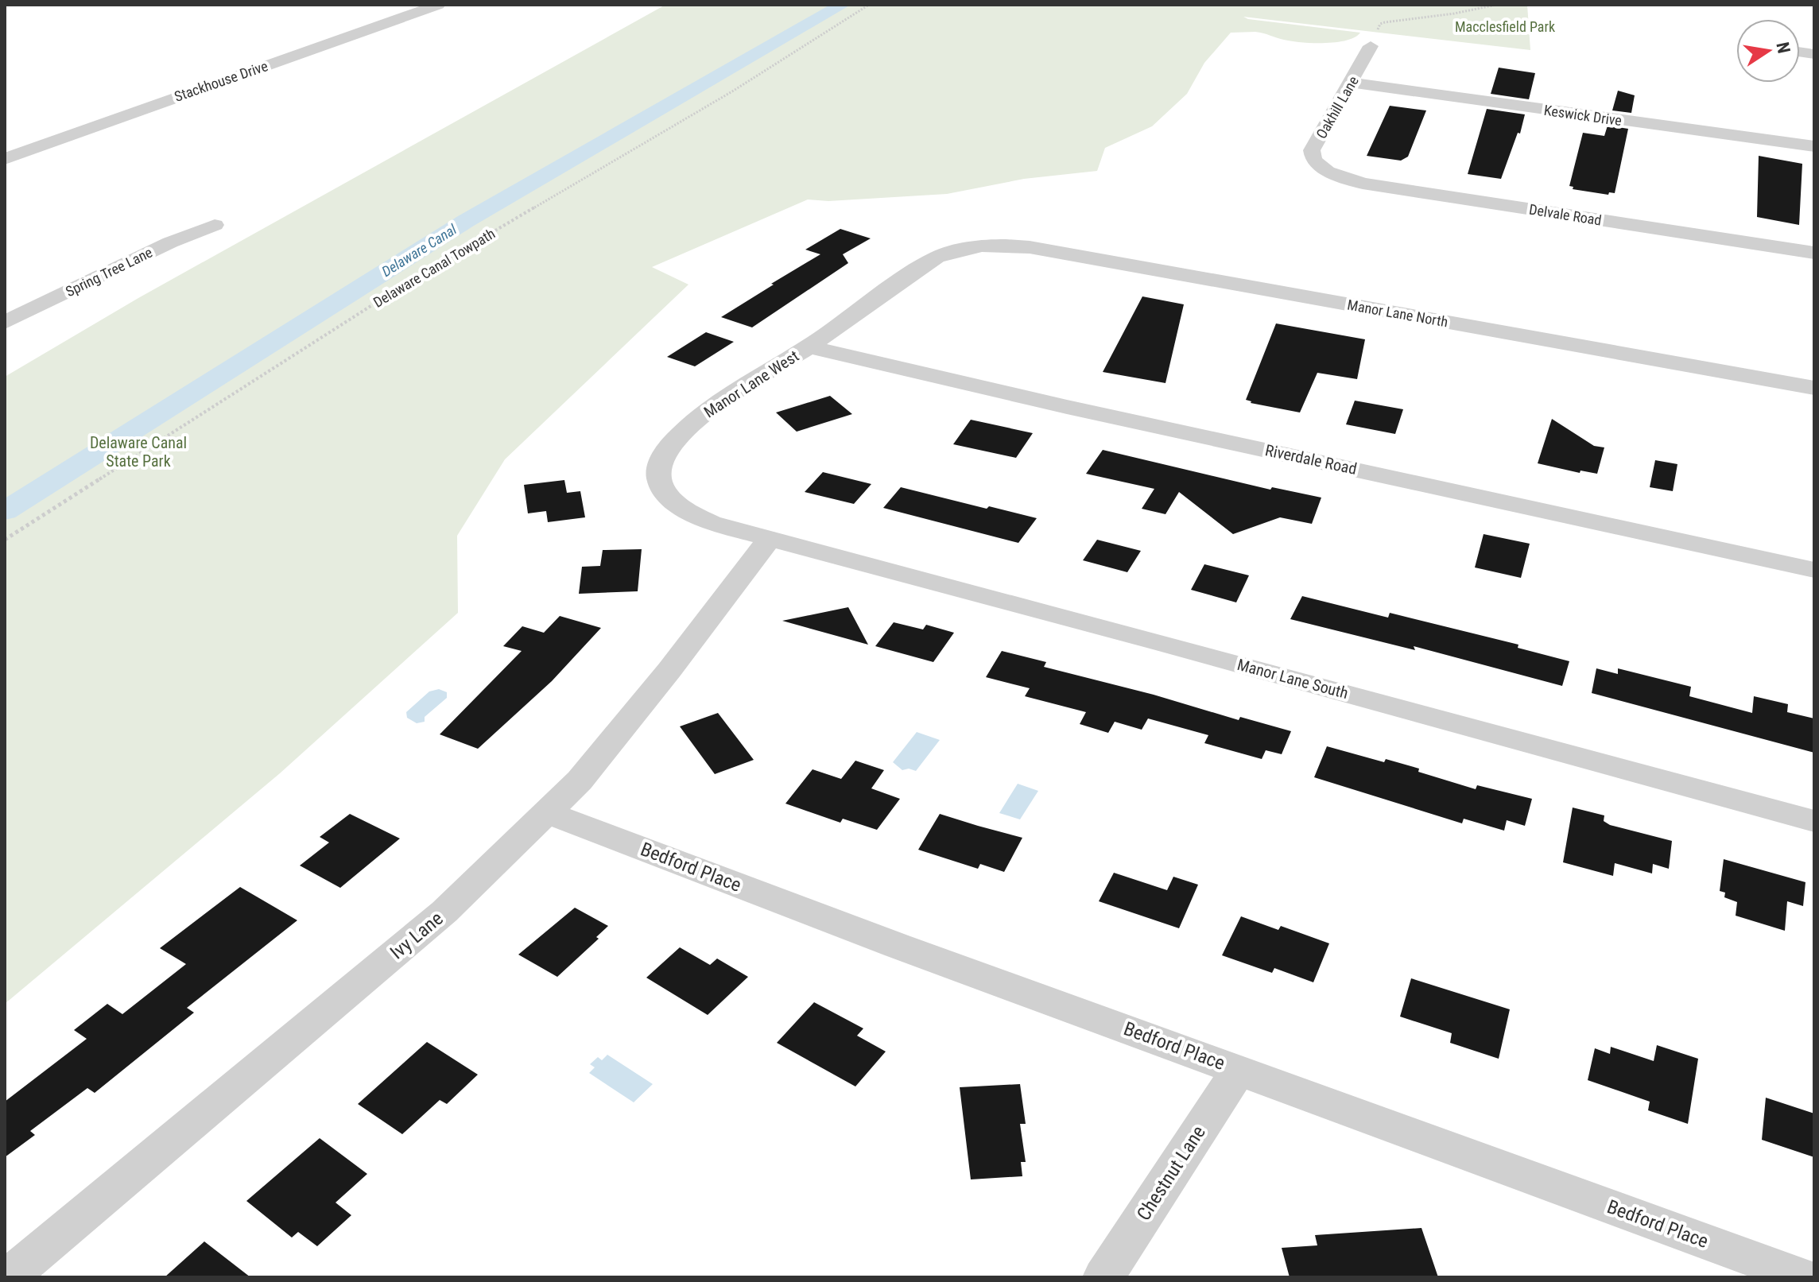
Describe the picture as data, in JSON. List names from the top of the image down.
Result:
{
  "streets": {
    "street": [
      "Stackhouse Drive",
      "Oakhill Lane",
      "Keswick Drive",
      "Delvale Road",
      "Spring Tree Lane",
      "Manor Lane North",
      "Manor Lane West",
      "Riverdale Road",
      "Manor Lane South",
      "Bedford Place",
      "Ivy Lane",
      "Chestnut Lane"
    ],
    "path": ["Delaware Canal Towpath"]
  },
  "crossings": [
    ["Oakhill Lane", "Keswick Drive"],
    ["Oakhill Lane", "Delvale Road"],
    ["Manor Lane North", "Manor Lane West"],
    ["Manor Lane West", "Riverdale Road"],
    ["Manor Lane West", "Manor Lane South"],
    ["Manor Lane West", "Ivy Lane"],
    ["Manor Lane South", "Ivy Lane"],
    ["Bedford Place", "Ivy Lane"],
    ["Bedford Place", "Chestnut Lane"]
  ],
  "water": ["Delaware Canal"],
  "parks": ["Macclesfield Park", "Delaware Canal State Park"],
  "north": "right"
}
